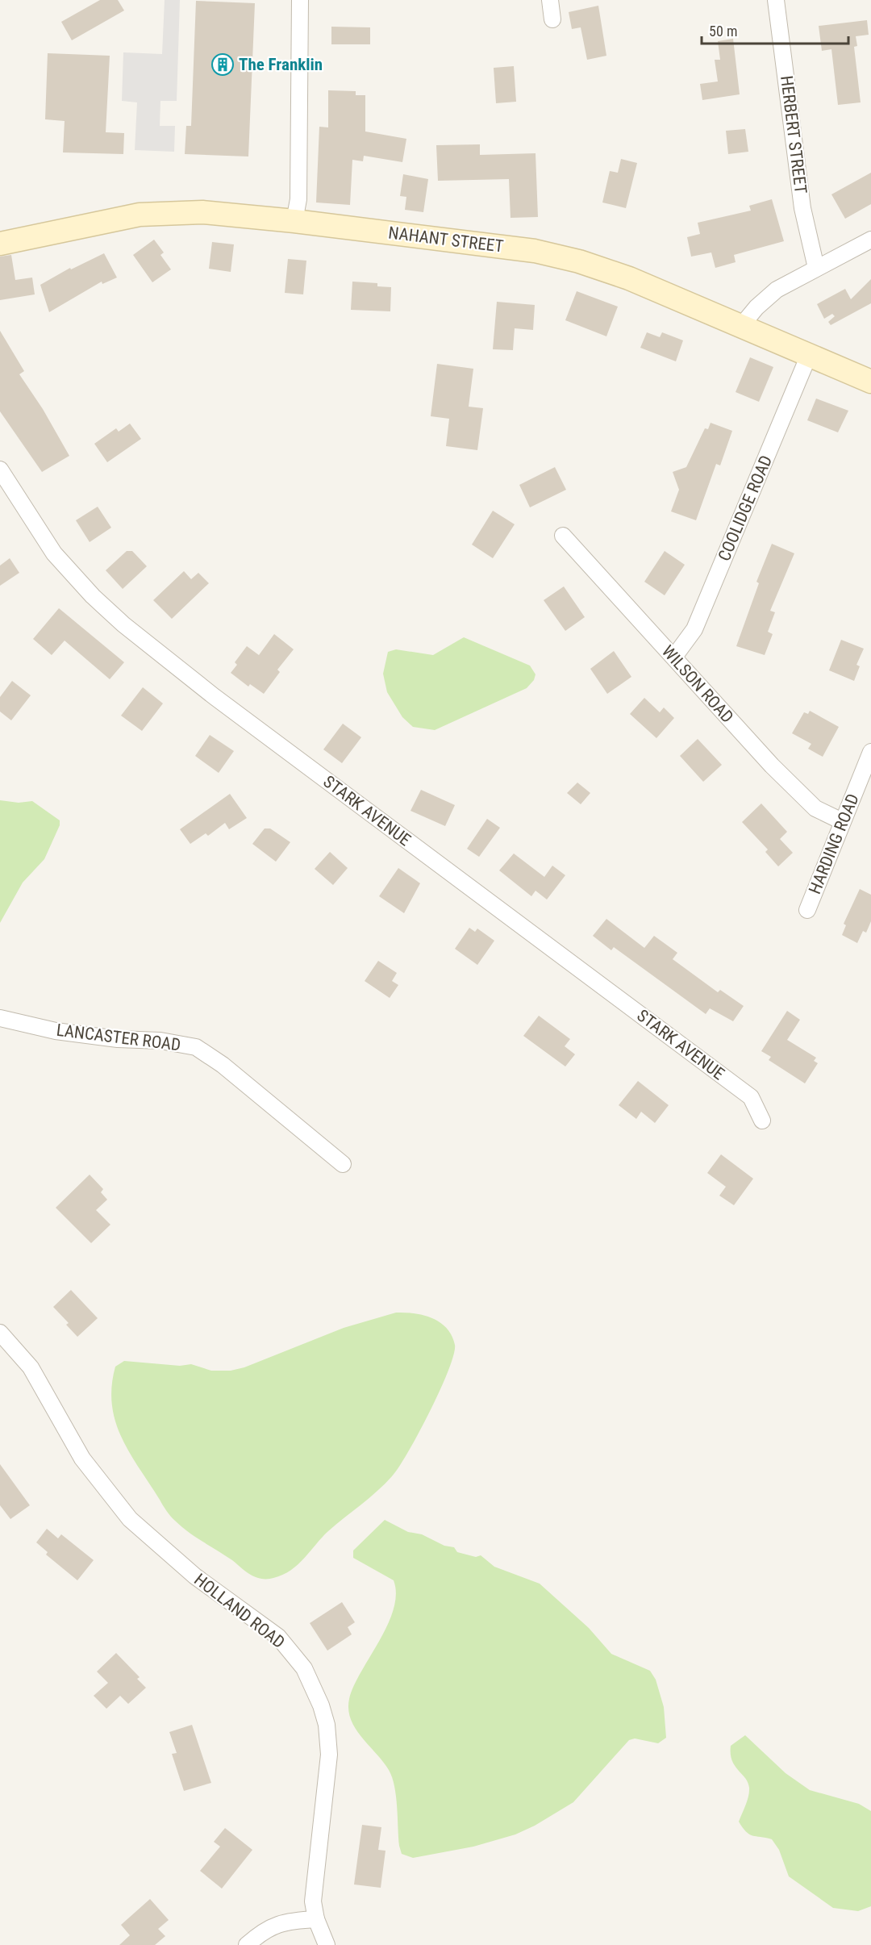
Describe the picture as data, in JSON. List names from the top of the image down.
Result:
{
  "streets": {
    "main road": ["NAHANT STREET"],
    "street": [
      "HERBERT STREET",
      "COOLIDGE ROAD",
      "WILSON ROAD",
      "STARK AVENUE",
      "HARDING ROAD",
      "LANCASTER ROAD",
      "HOLLAND ROAD"
    ]
  },
  "crossings": [
    ["NAHANT STREET", "COOLIDGE ROAD"],
    ["COOLIDGE ROAD", "WILSON ROAD"],
    ["WILSON ROAD", "HARDING ROAD"]
  ],
  "places": {
    "building": ["The Franklin"]
  },
  "scale_bar": "50 m"
}
